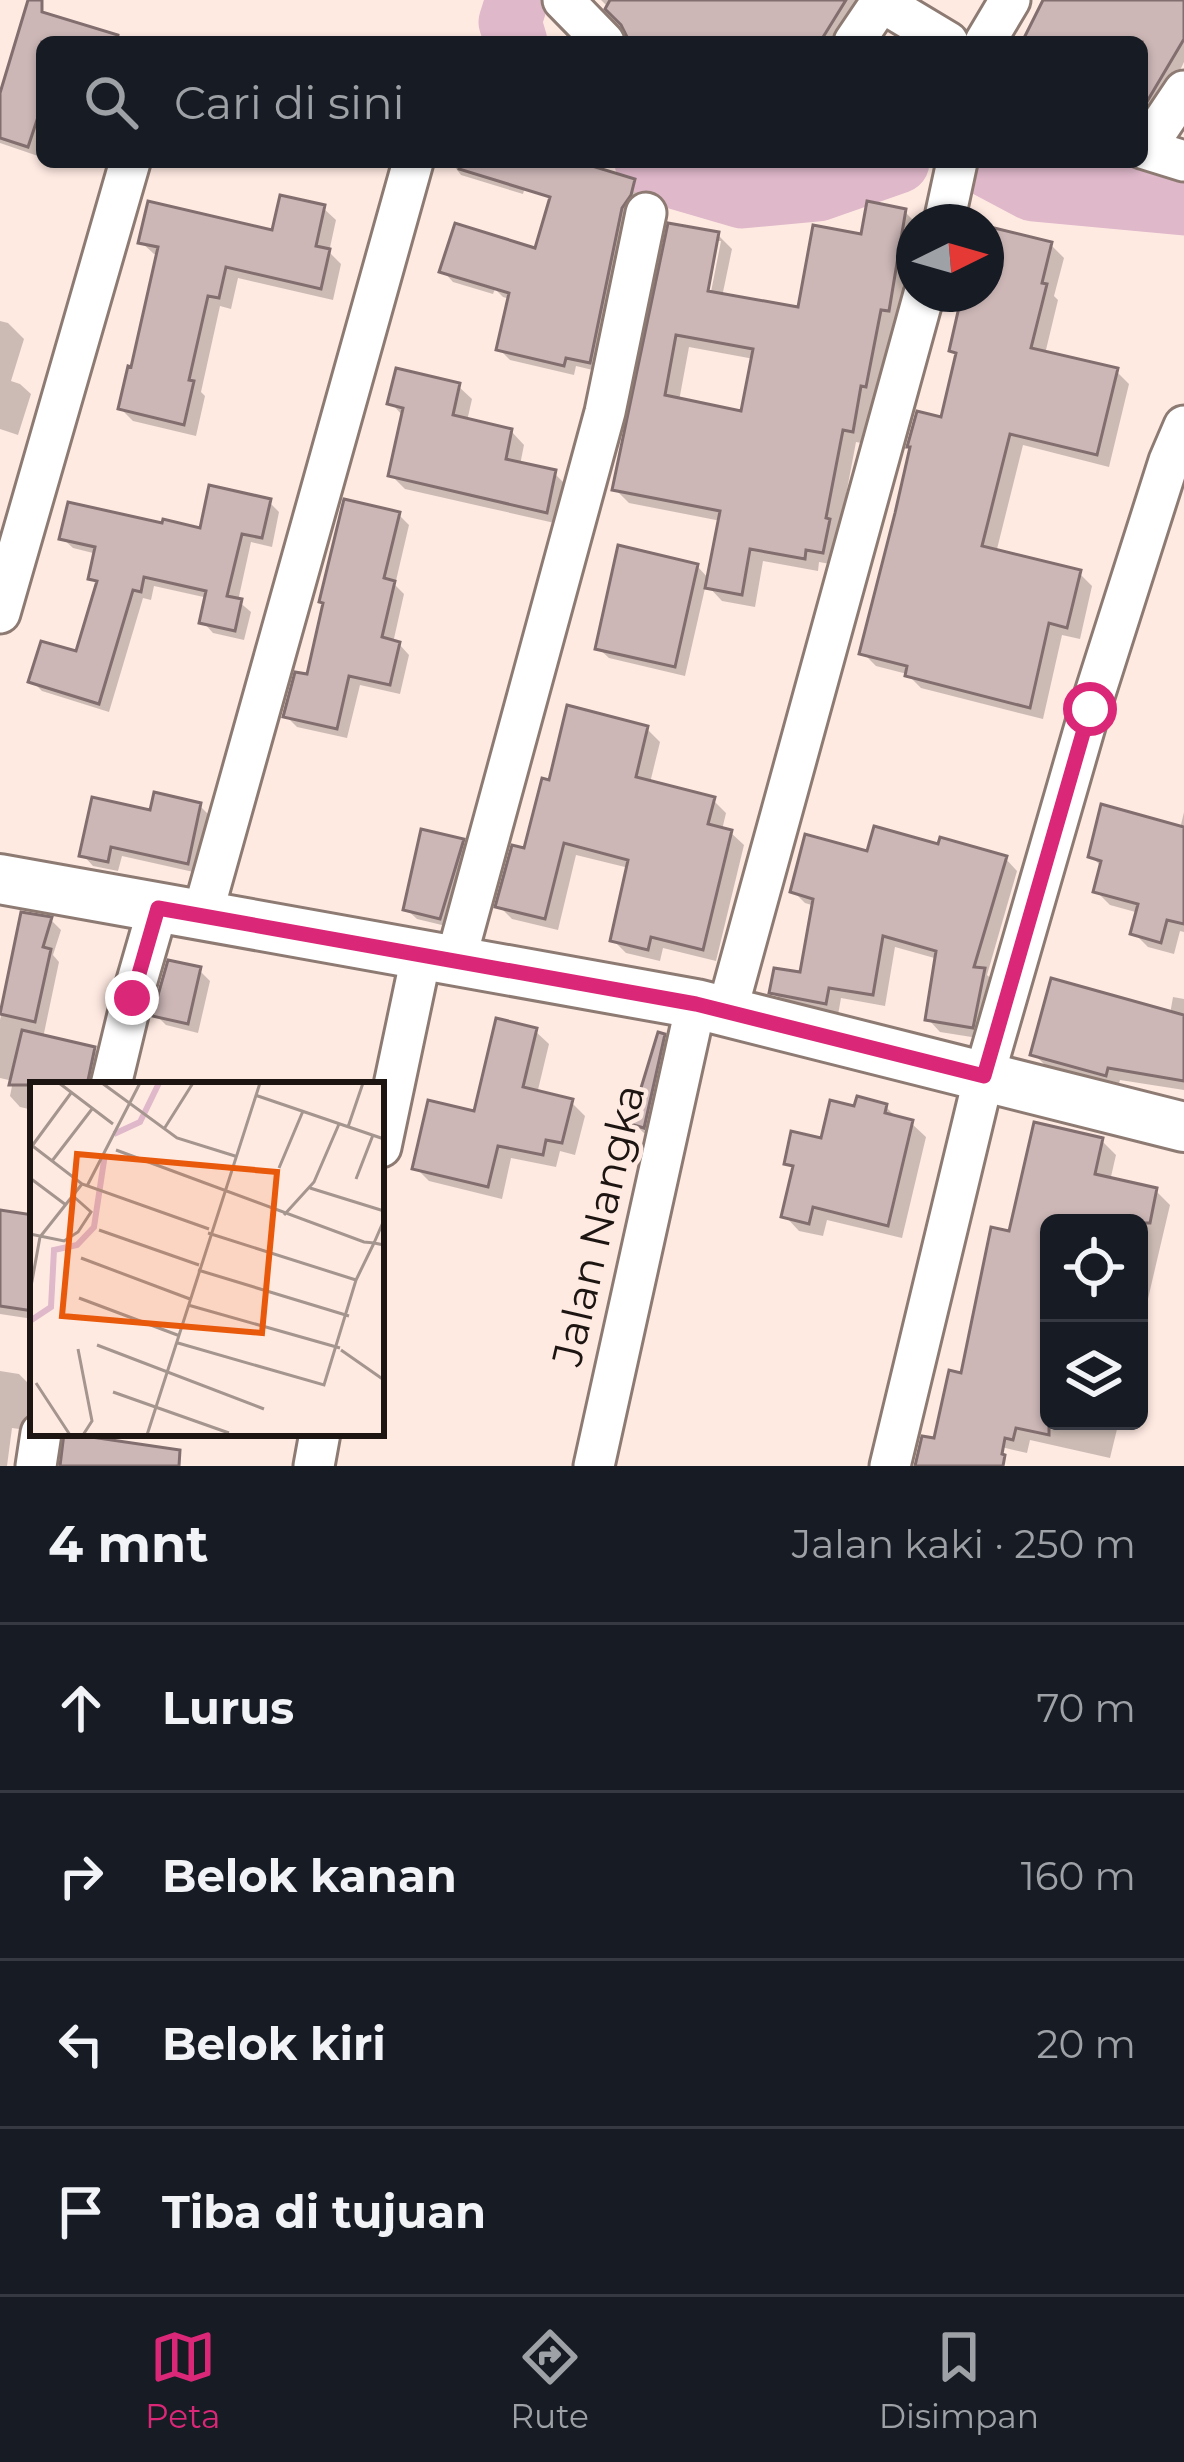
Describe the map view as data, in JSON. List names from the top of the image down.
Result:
{
  "streets": {
    "street": ["Jalan Nangka"]
  },
  "north": "right",
  "page": {
    "search": "Cari di sini",
    "heading": ["4 mnt", "Jalan kaki · 250 m"],
    "list": [
      ["Lurus", "70 m"],
      ["Belok kanan", "160 m"],
      ["Belok kiri", "20 m"],
      "Tiba di tujuan"
    ],
    "nav": ["Peta", "Rute", "Disimpan"]
  }
}
